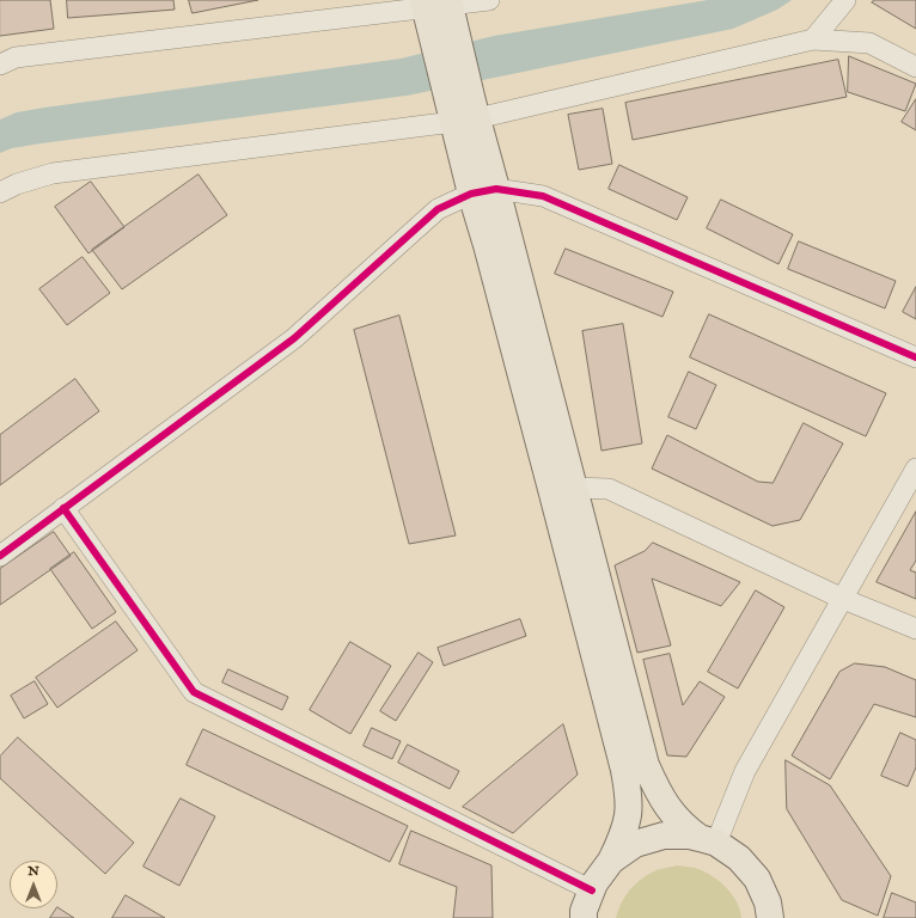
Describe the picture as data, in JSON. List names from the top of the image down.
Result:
{
  "north": "top"
}
